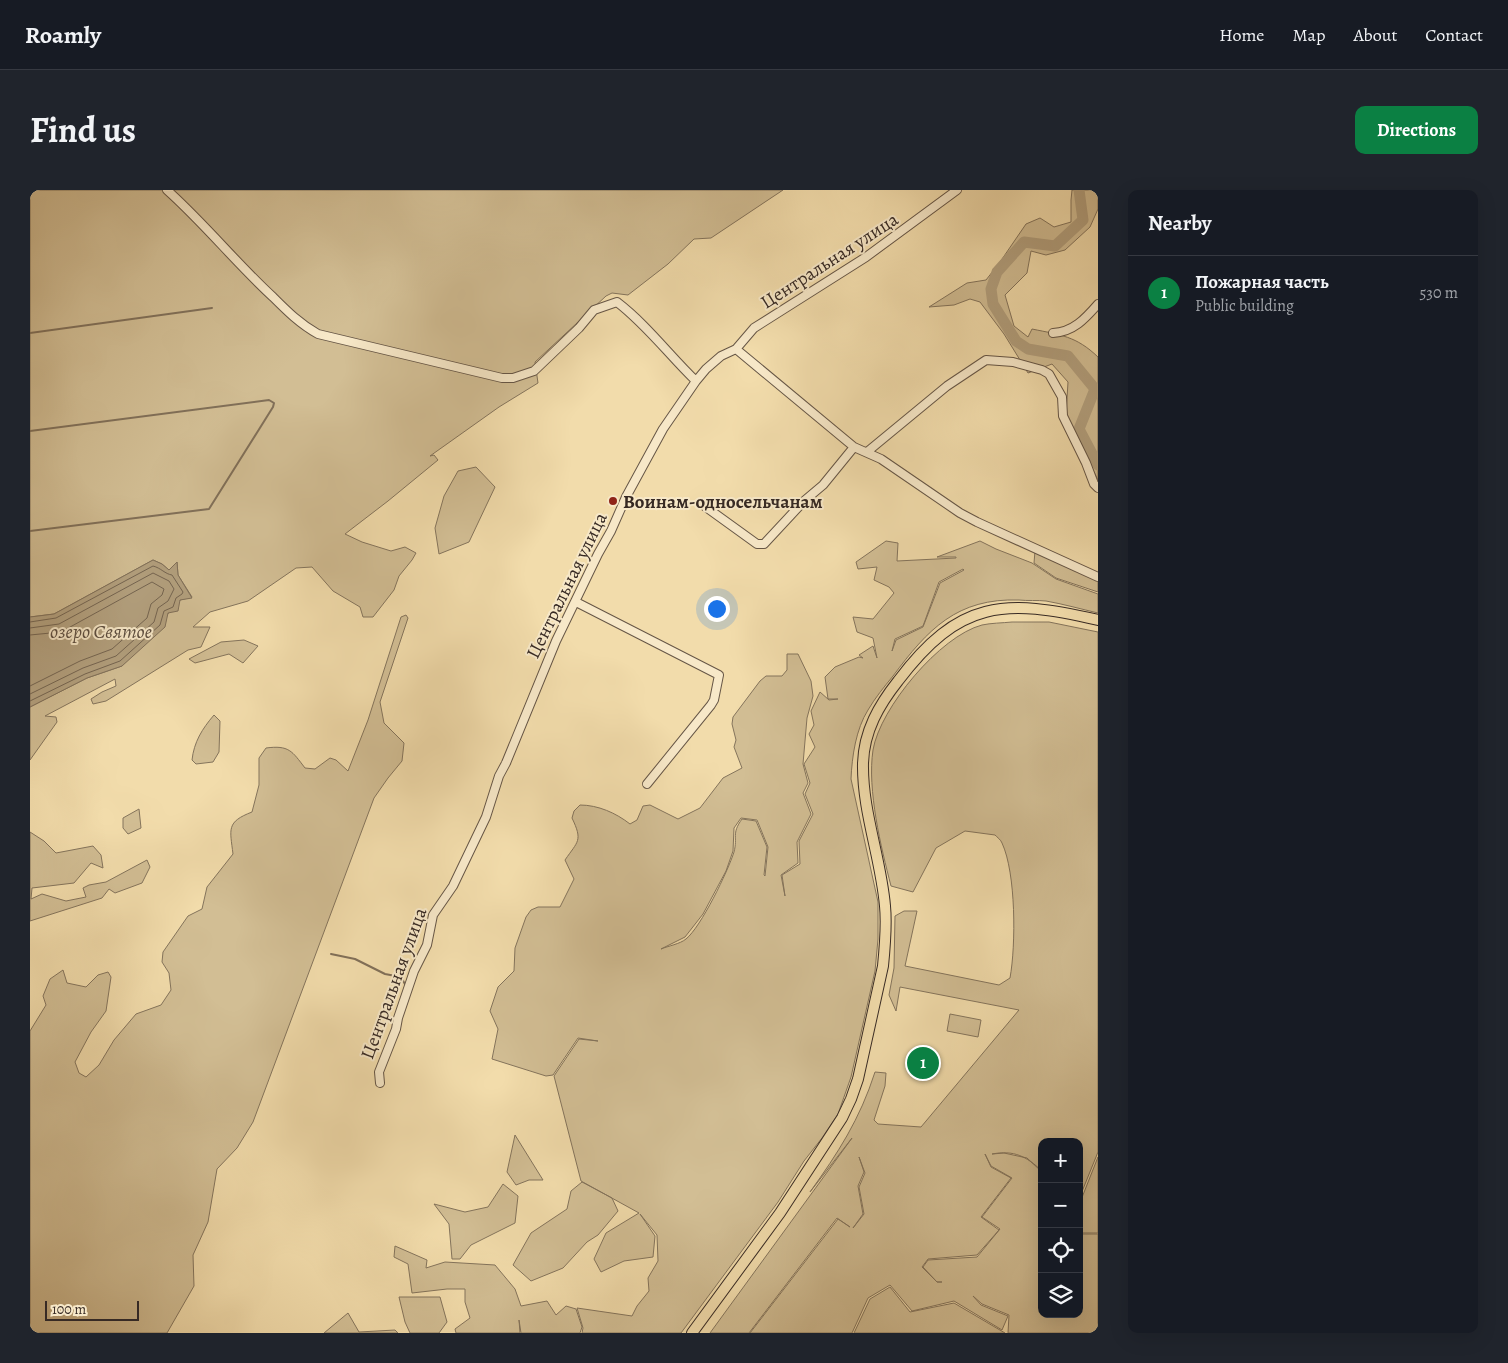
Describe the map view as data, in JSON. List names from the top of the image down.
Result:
{
  "streets": {
    "street": ["Центральная улица"]
  },
  "water": ["озеро Святое"],
  "places": ["Воинам-односельчанам"],
  "scale_bar": "100 m",
  "page": {
    "header": "Roamly",
    "nav": [
      "Home",
      "Map",
      "About",
      "Contact"
    ],
    "title": "Find us",
    "buttons": "Directions",
    "heading": "Nearby",
    "list": [
      {
        "mark": "1",
        "name": "Пожарная часть",
        "note": "Public building",
        "value": "530 m"
      }
    ],
    "pins": "1",
    "map_buttons": ["+", "−"],
    "scale": "100 m"
  }
}
